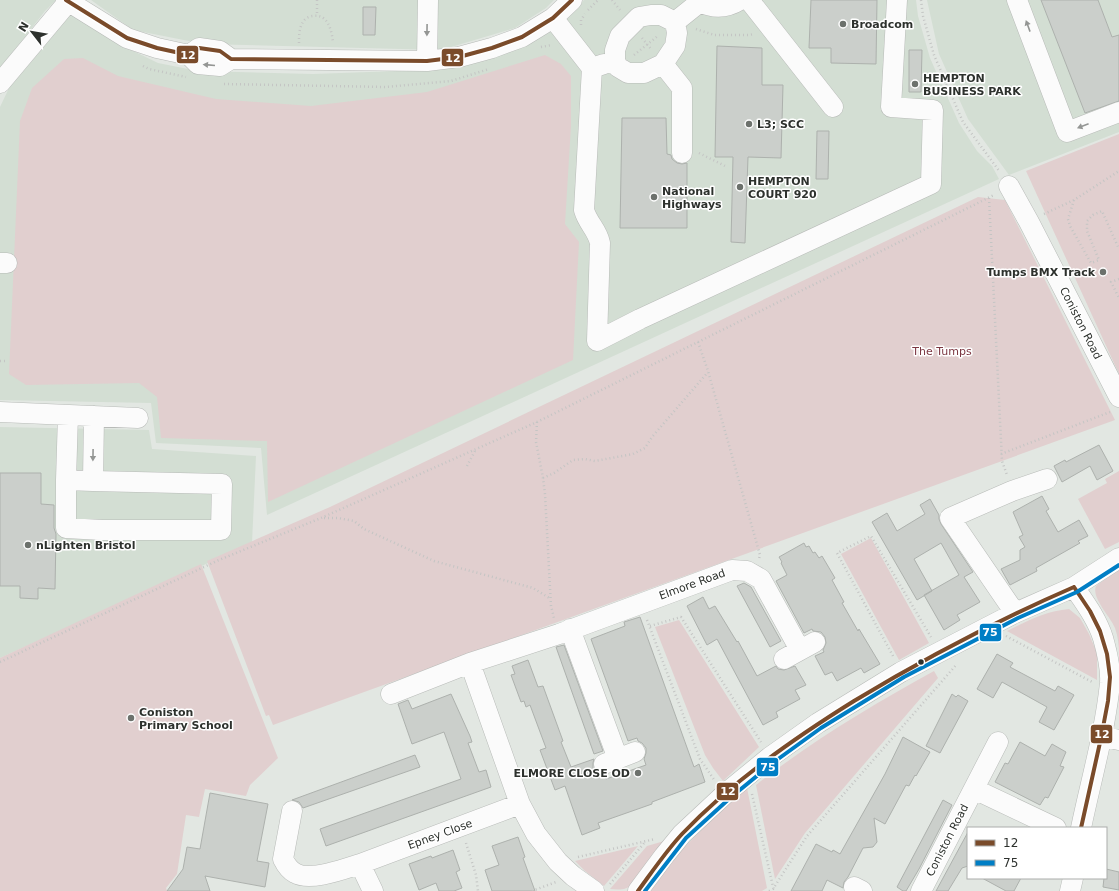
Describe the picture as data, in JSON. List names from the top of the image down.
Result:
{
  "streets": {
    "street": ["Coniston Road", "Elmore Road", "Epney Close"]
  },
  "parks": ["The Tumps"],
  "places": [
    "Broadcom",
    "HEMPTON BUSINESS PARK",
    "L3; SCC",
    "HEMPTON COURT 920",
    "National Highways",
    "Tumps BMX Track",
    "nLighten Bristol",
    "Coniston Primary School",
    "ELMORE CLOSE OD"
  ],
  "lines": ["transit line 12", "transit line 75"],
  "legend": ["12", "75"],
  "north": "top left"
}
